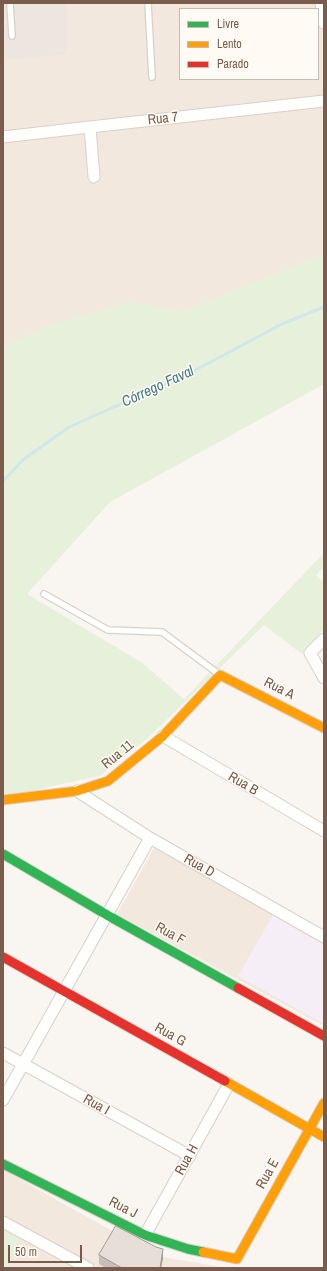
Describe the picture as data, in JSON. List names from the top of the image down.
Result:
{
  "streets": {
    "street": [
      "Rua 7",
      "Rua A",
      "Rua 11",
      "Rua B",
      "Rua D",
      "Rua F",
      "Rua G",
      "Rua I",
      "Rua H",
      "Rua E",
      "Rua J"
    ]
  },
  "crossings": [
    ["Rua A", "Rua 11"],
    ["Rua 11", "Rua B"],
    ["Rua 11", "Rua D"],
    ["Rua G", "Rua H"],
    ["Rua G", "Rua E"],
    ["Rua I", "Rua H"],
    ["Rua H", "Rua J"],
    ["Rua E", "Rua J"]
  ],
  "water": ["Córrego Faval"],
  "legend": ["Livre", "Lento", "Parado"],
  "scale_bar": "50 m"
}
